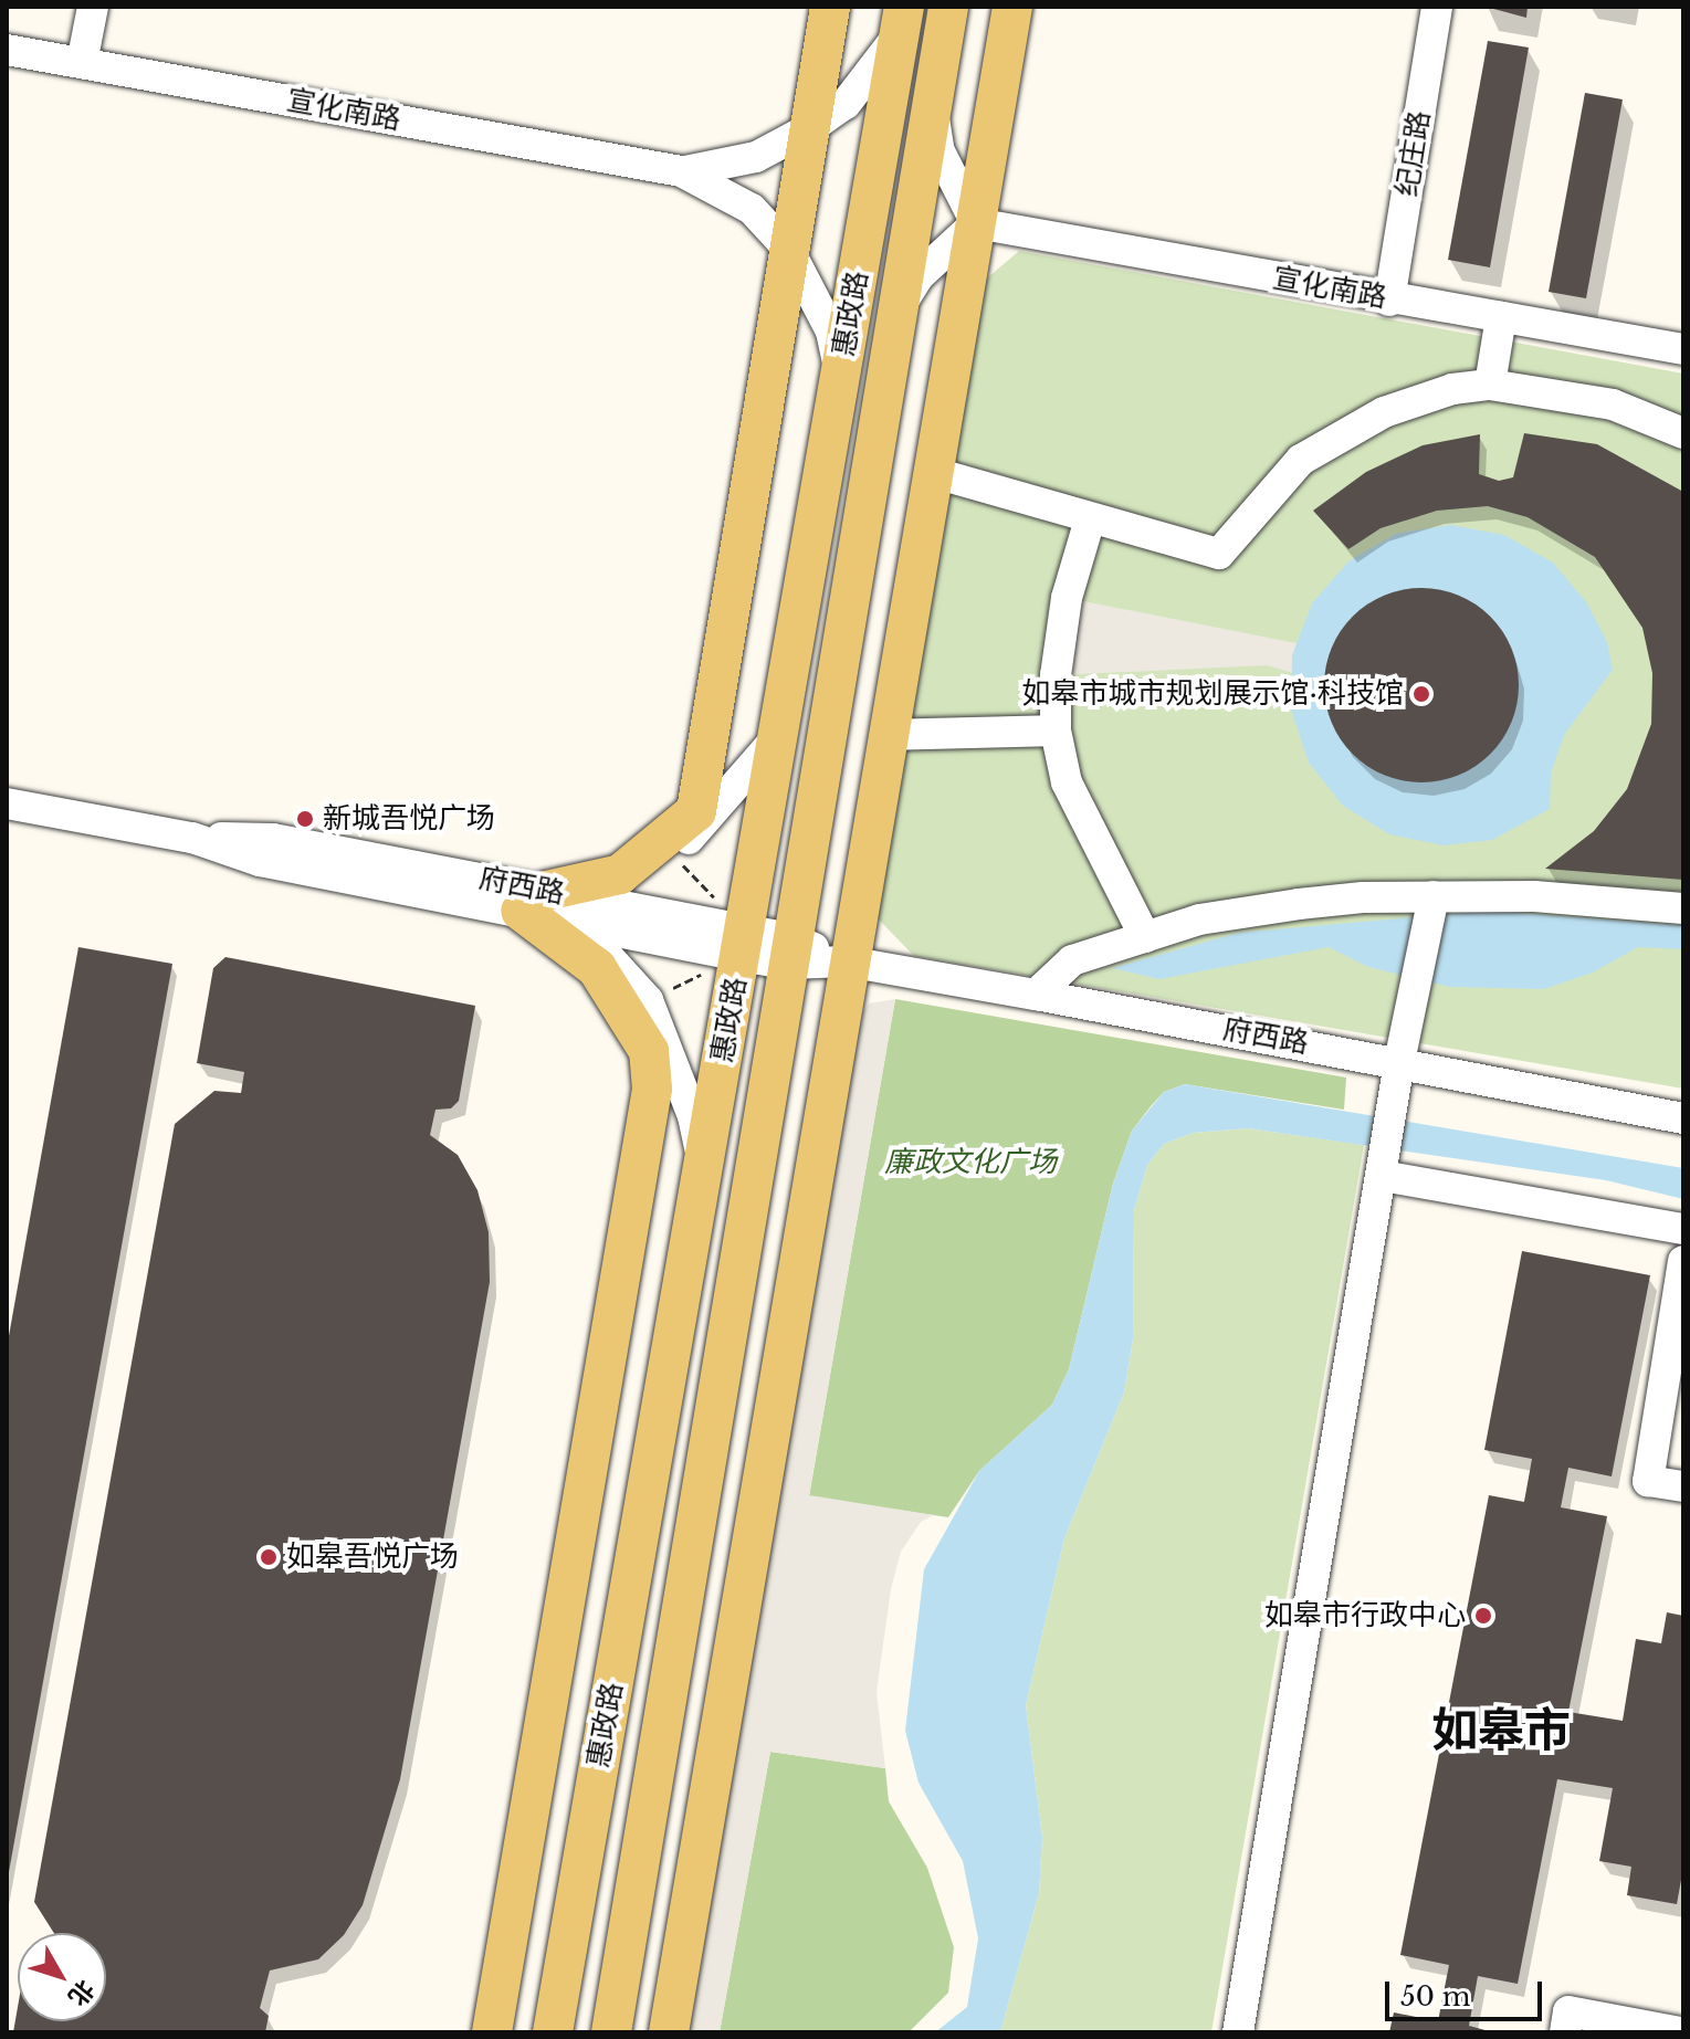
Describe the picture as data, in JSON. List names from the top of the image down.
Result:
{
  "streets": {
    "main road": ["惠政路"],
    "street": ["宣化南路", "纪庄路", "府西路"]
  },
  "crossings": [
    ["宣化南路", "纪庄路"],
    ["惠政路", "府西路"]
  ],
  "districts": ["如皋市"],
  "parks": ["廉政文化广场"],
  "places": [
    "如皋市城市规划展示馆·科技馆",
    "新城吾悦广场",
    "如皋吾悦广场",
    "如皋市行政中心"
  ],
  "scale_bar": "50 m",
  "north": "bottom right"
}
